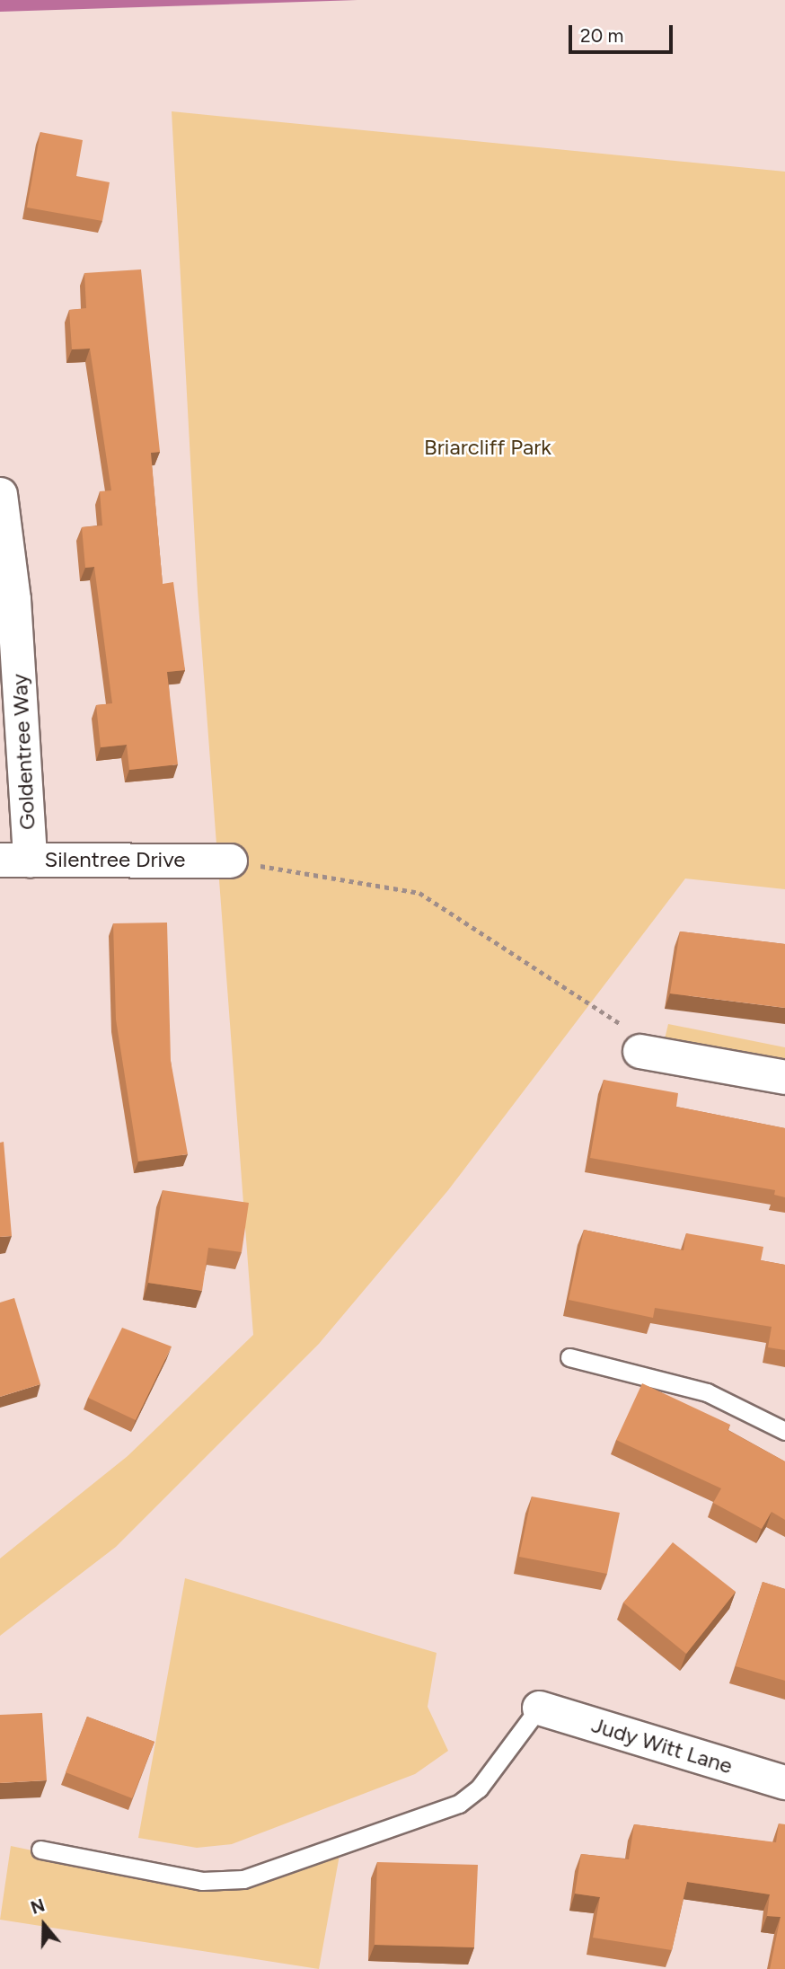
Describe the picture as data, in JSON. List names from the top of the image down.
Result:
{
  "streets": {
    "street": ["Goldentree Way", "Silentree Drive", "Judy Witt Lane"]
  },
  "crossings": [
    ["Goldentree Way", "Silentree Drive"]
  ],
  "parks": ["Briarcliff Park"],
  "scale_bar": "20 m",
  "north": "top"
}
